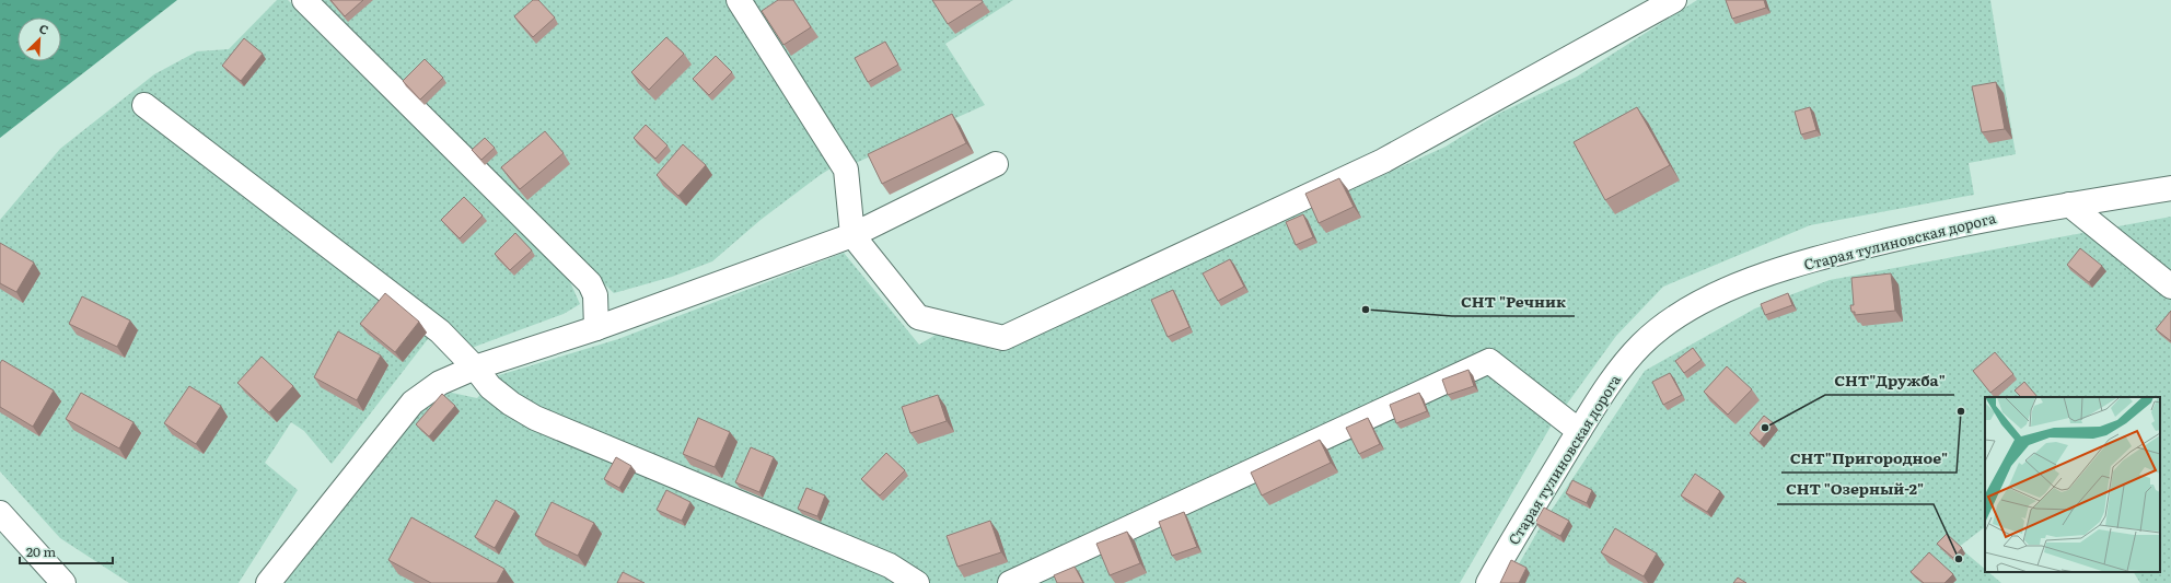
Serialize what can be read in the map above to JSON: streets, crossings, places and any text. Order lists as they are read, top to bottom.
{
  "streets": {
    "street": ["Старая тулиновская дорога"]
  },
  "places": [
    "СНТ \"Речник",
    "СНТ\"Пригородное\"",
    "СНТ\"Дружба\"",
    "СНТ \"Озерный-2\""
  ],
  "scale_bar": "20 m",
  "north": "top right"
}
